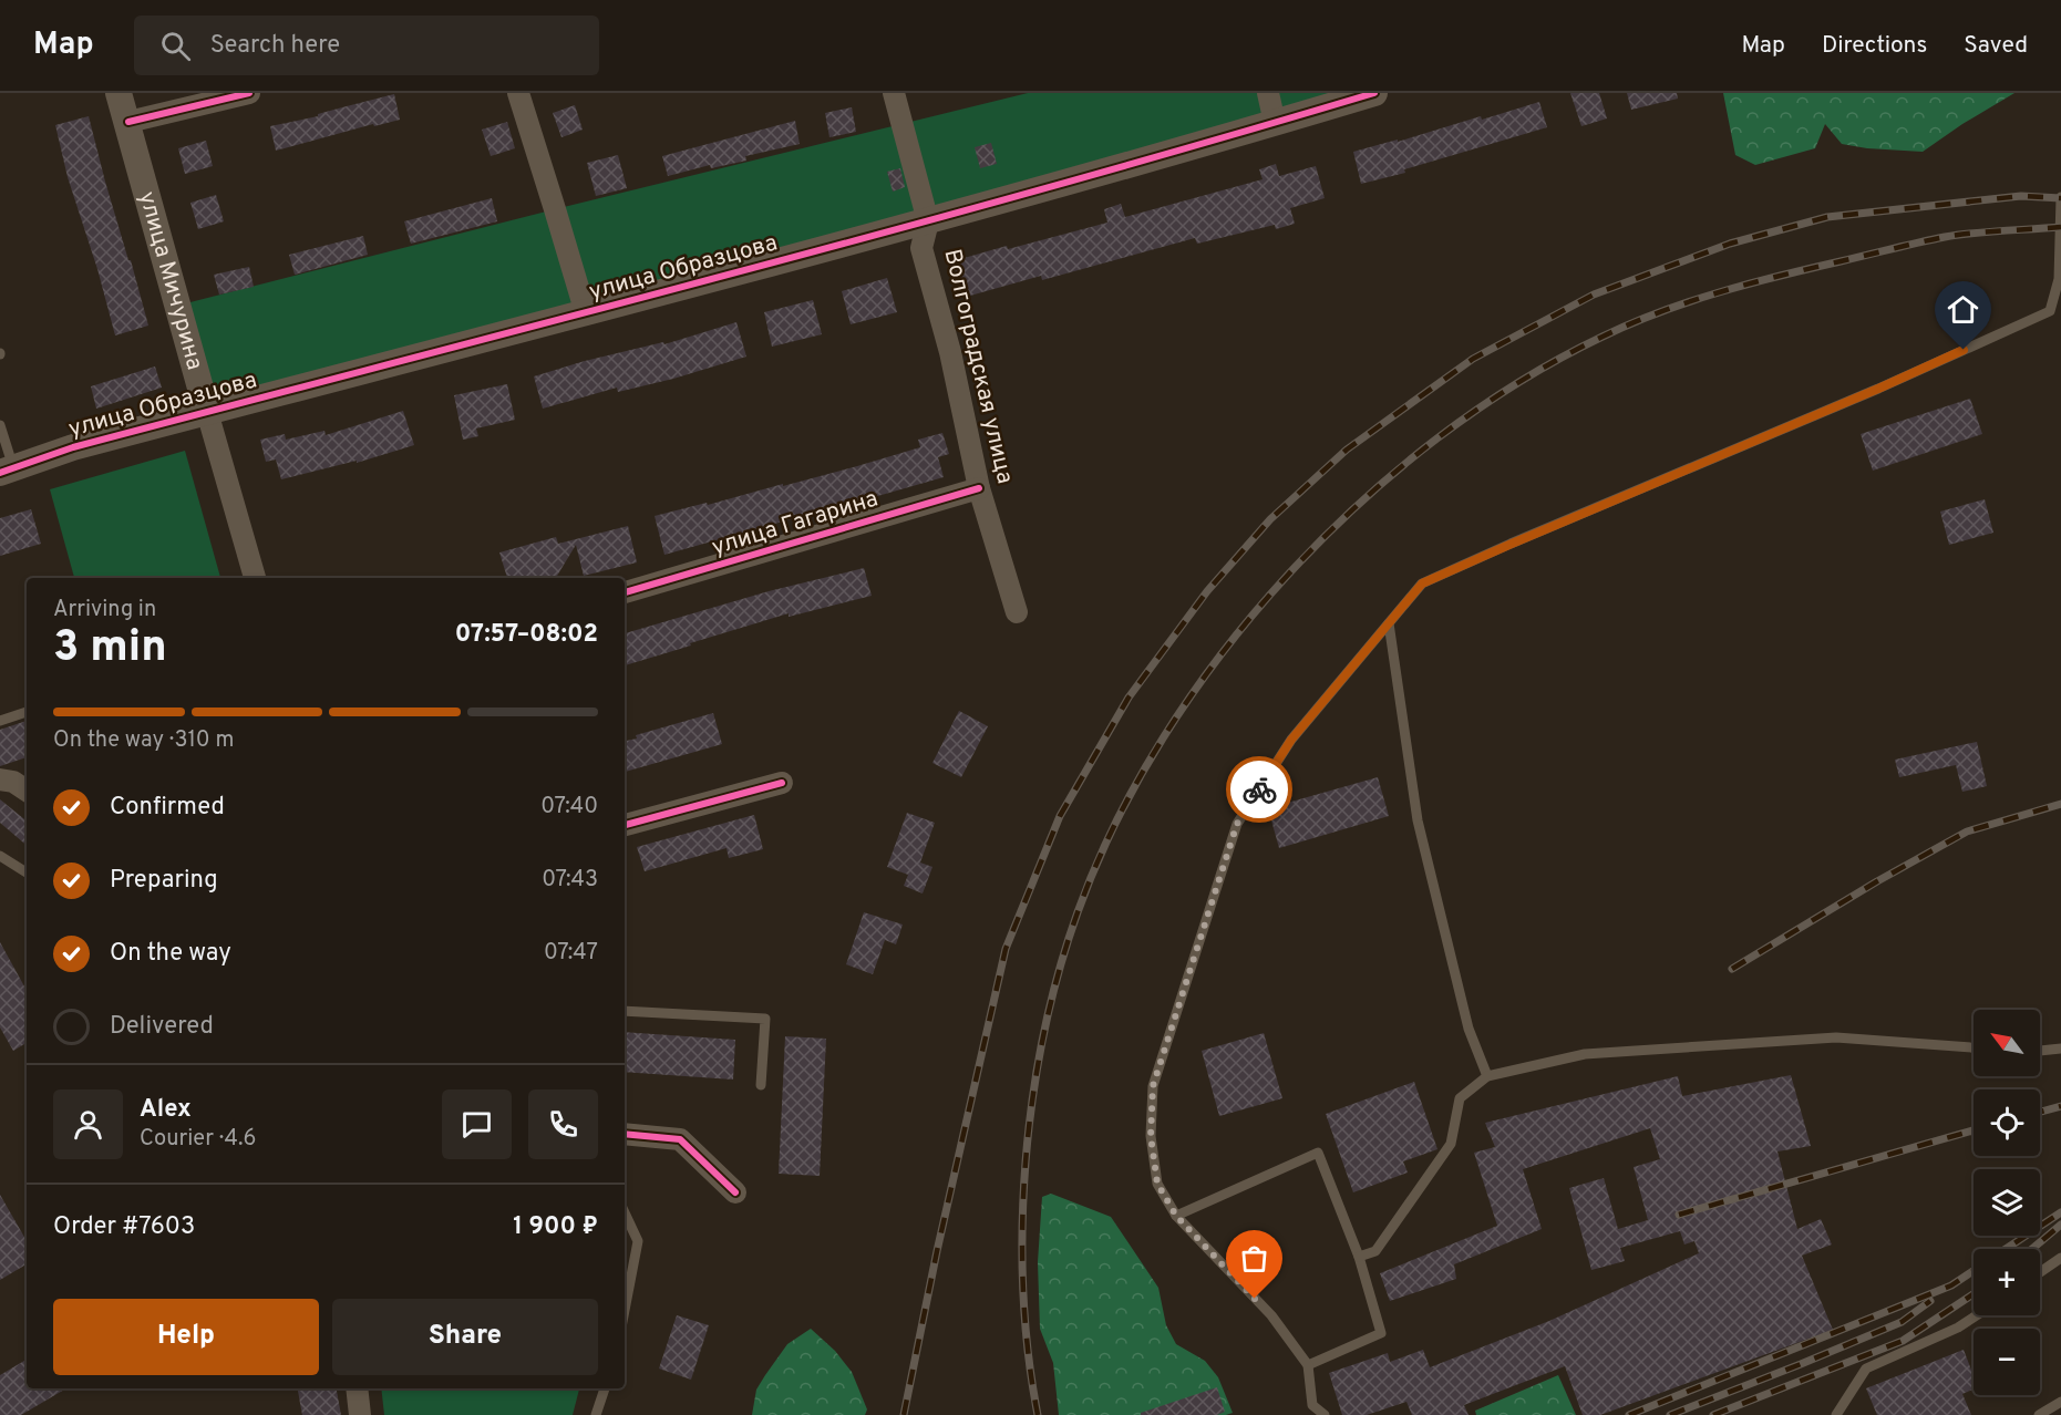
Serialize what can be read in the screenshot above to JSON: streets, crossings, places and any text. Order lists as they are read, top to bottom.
{
  "streets": {
    "street": [
      "улица Образцова",
      "улица Мичурина",
      "Волгоградская улица",
      "улица Гагарина"
    ]
  },
  "crossings": [
    ["улица Образцова", "улица Мичурина"],
    ["улица Образцова", "Волгоградская улица"],
    ["Волгоградская улица", "улица Гагарина"]
  ],
  "north": "top left",
  "page": {
    "header": "Map",
    "search": "Search here",
    "nav": ["Map", "Directions", "Saved"],
    "heading": ["3 min", "Arriving in", "07:57–08:02"],
    "panel": [
      "Alex",
      "Courier · 4.6",
      "Order #7603",
      "1 900 ₽"
    ],
    "bar": "On the way · 310 m",
    "list": [
      ["Confirmed", "07:40"],
      ["Preparing", "07:43"],
      ["On the way", "07:47"],
      "Delivered"
    ],
    "map_buttons": ["+", "−"],
    "buttons": ["Help", "Share"]
  }
}
